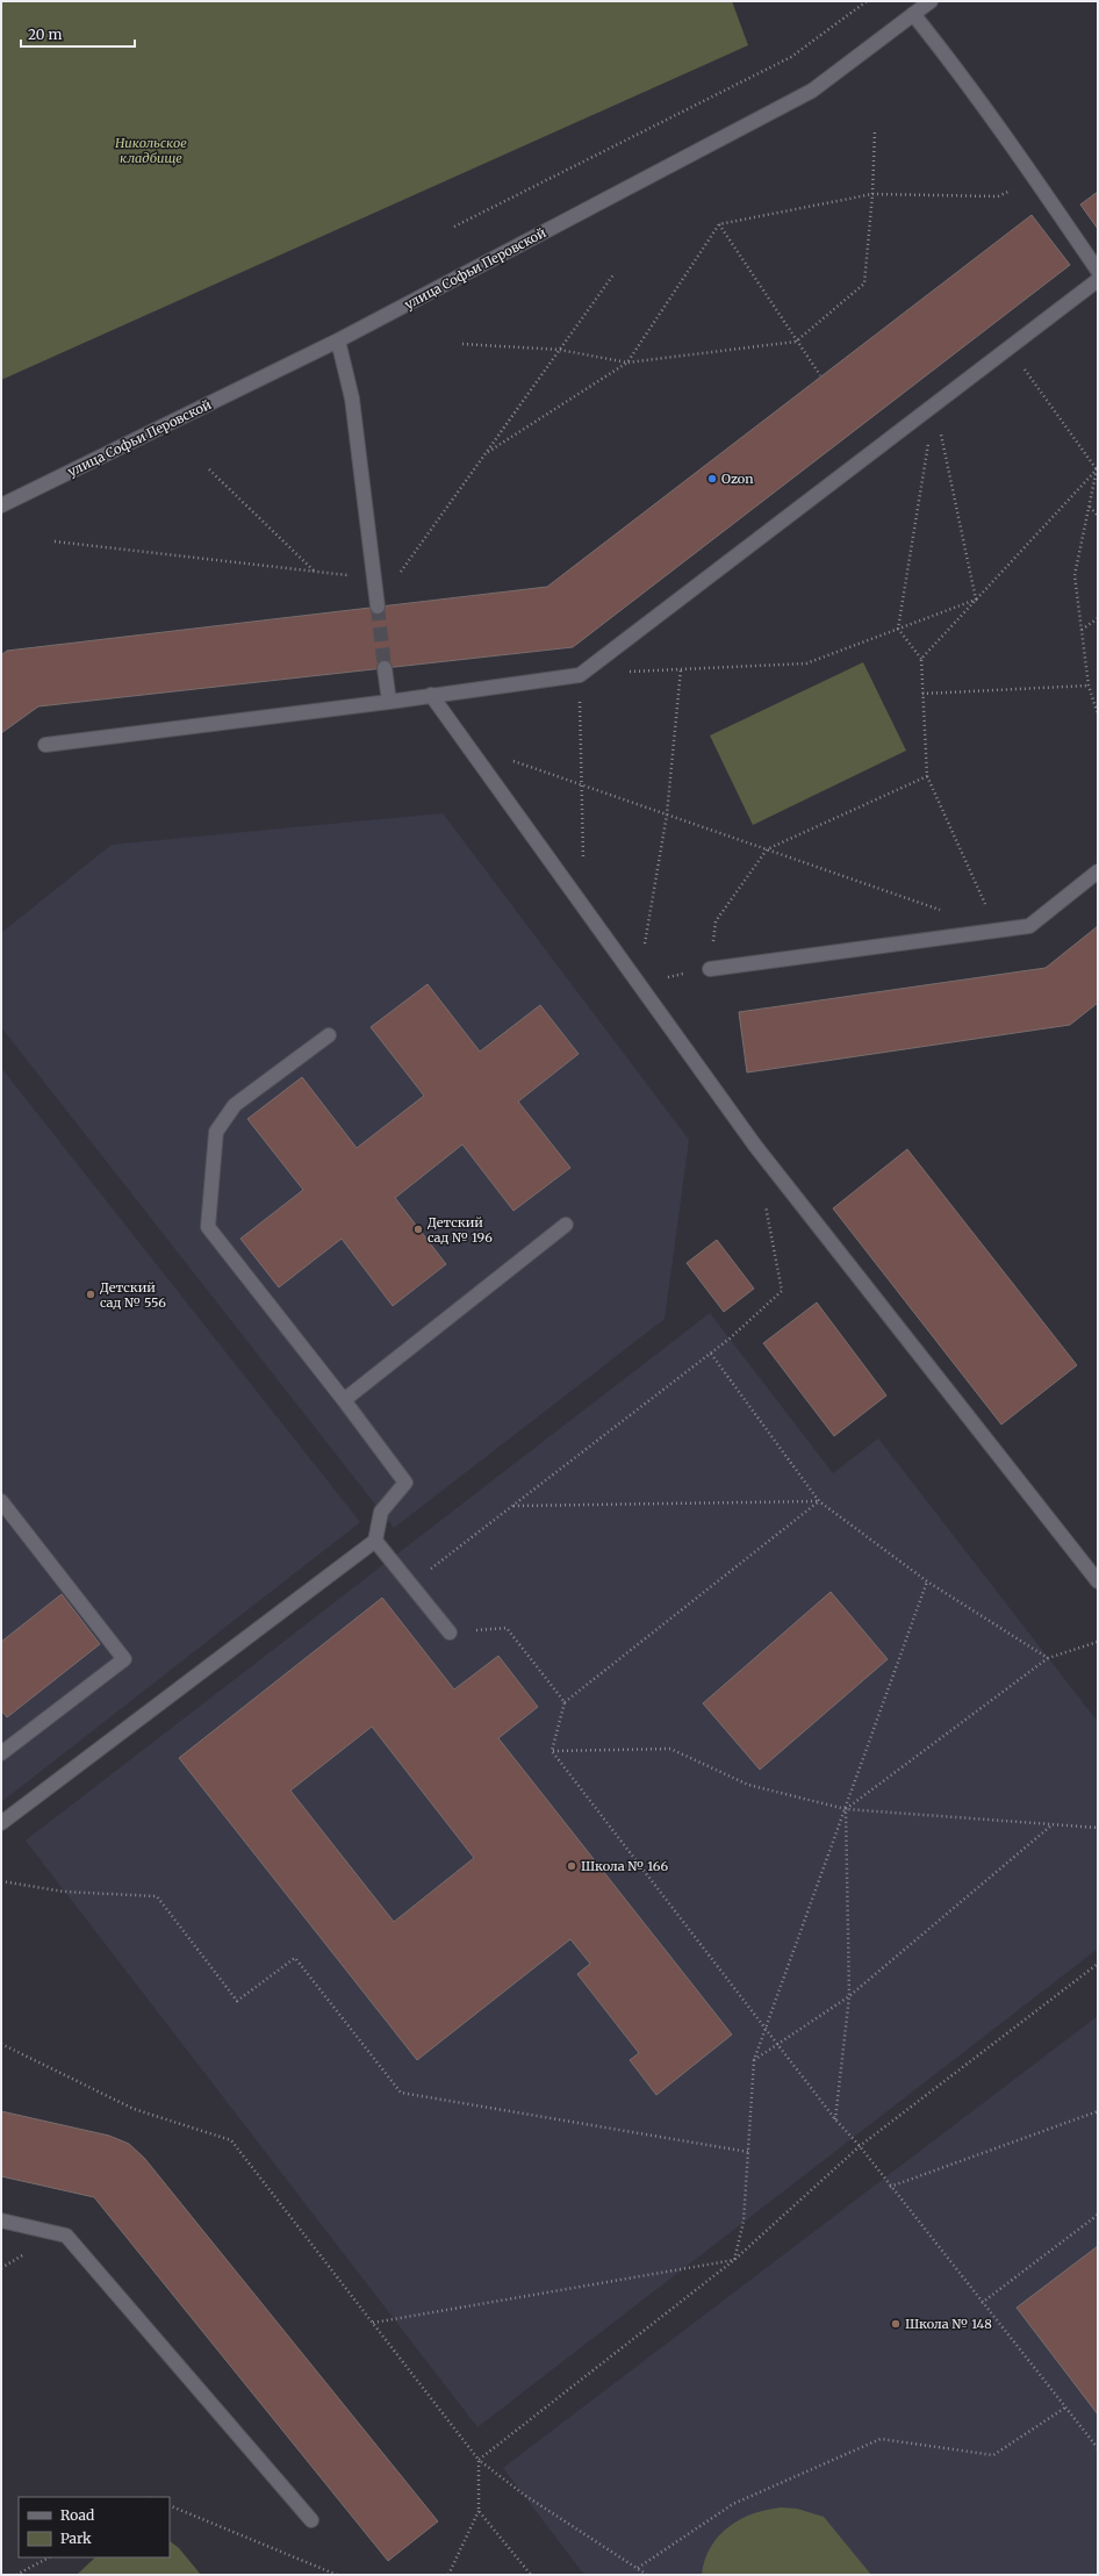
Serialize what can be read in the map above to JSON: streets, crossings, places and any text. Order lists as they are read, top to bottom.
{
  "streets": {
    "street": ["улица Софьи Перовской"]
  },
  "parks": ["Никольское кладбище"],
  "places": [
    "Ozon",
    "Детский сад № 196",
    "Детский сад № 556",
    "Школа № 166",
    "Школа № 148"
  ],
  "legend": ["Road", "Park"],
  "scale_bar": "20 m"
}
